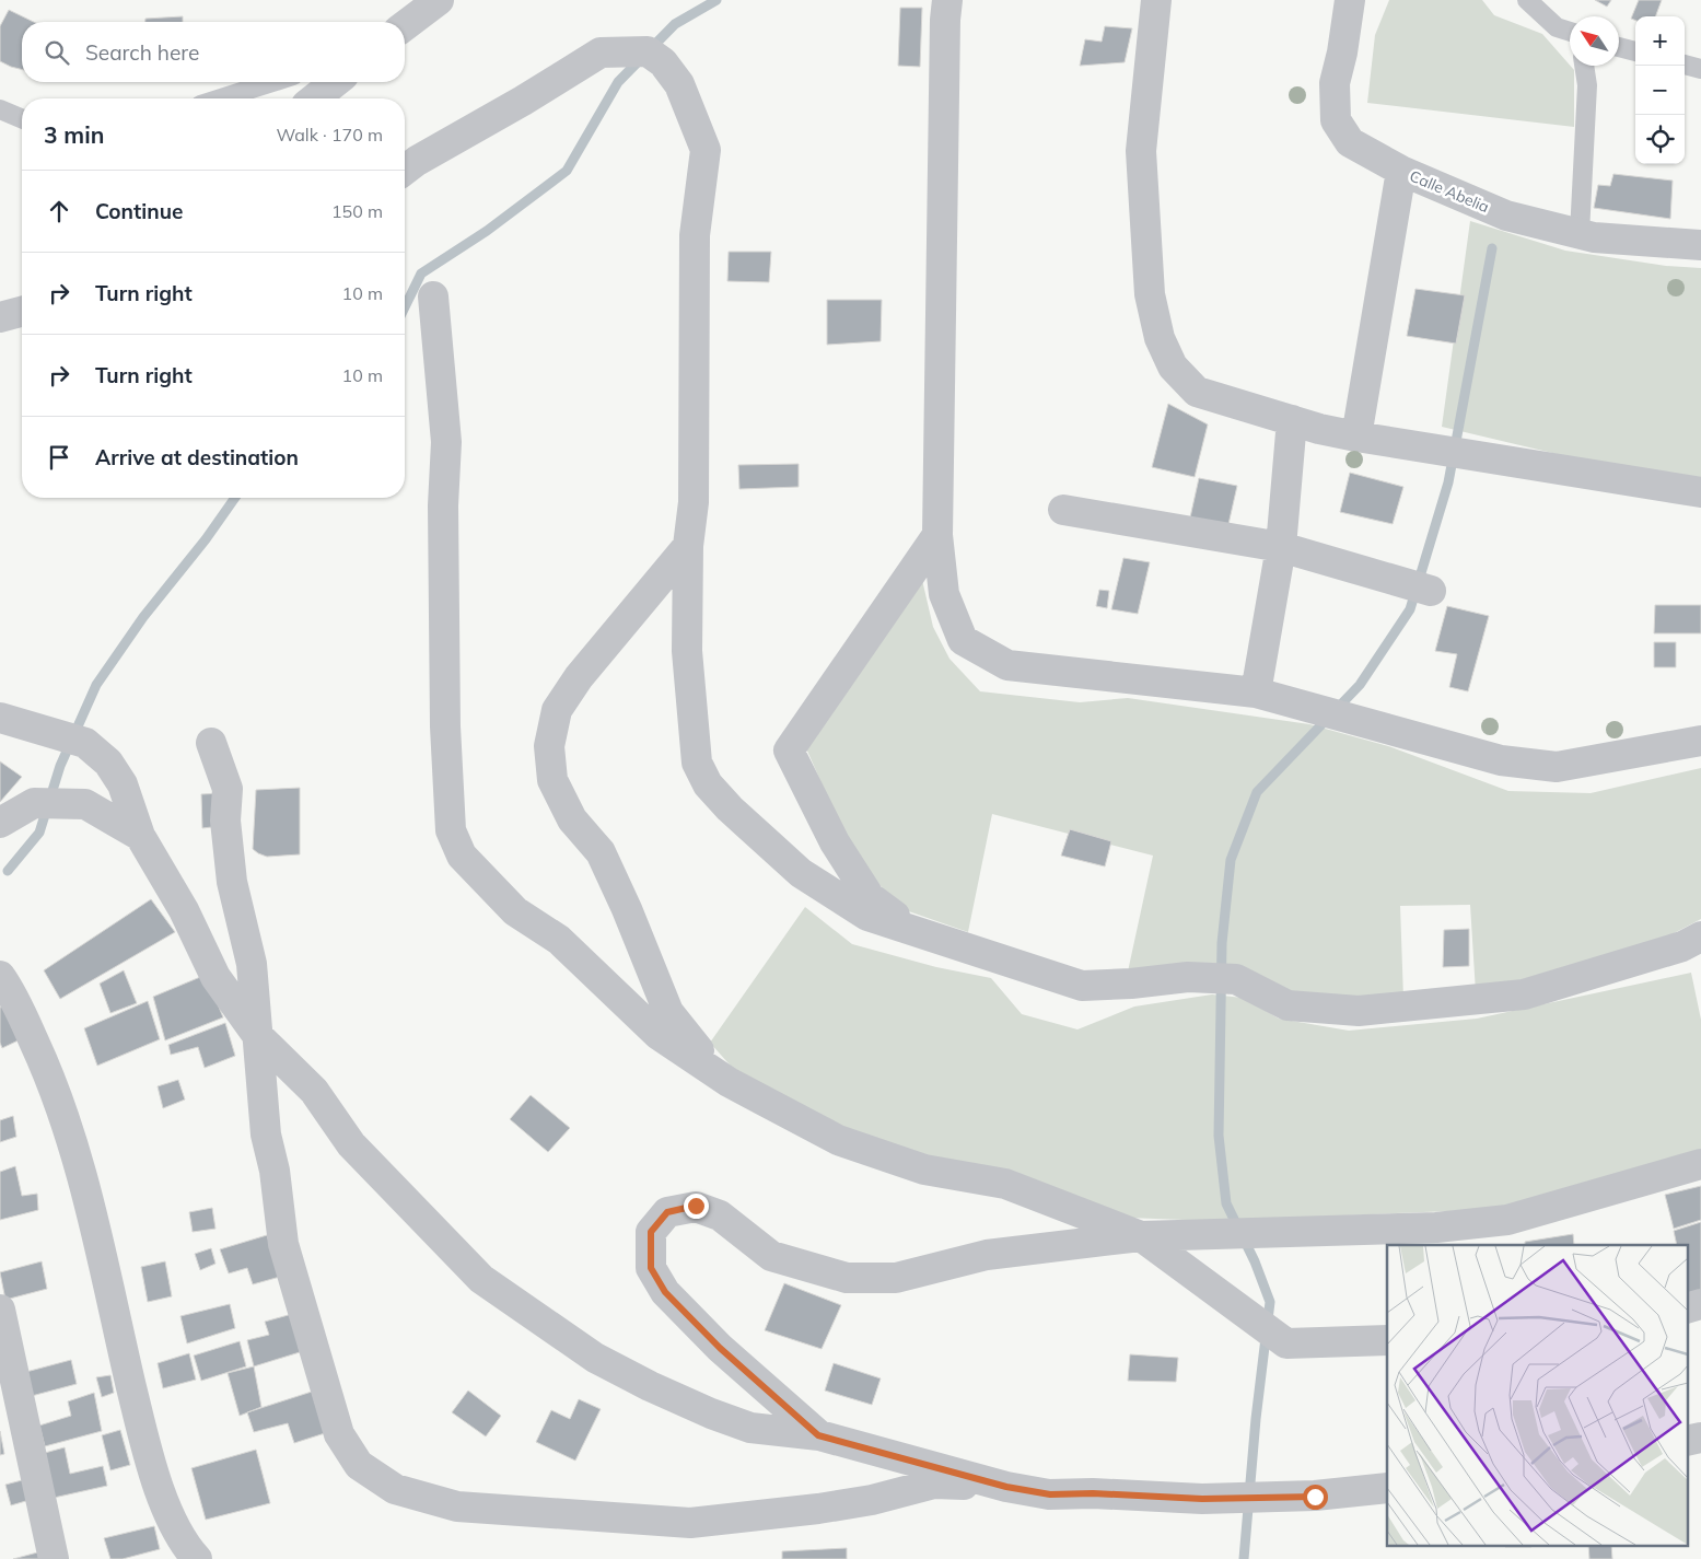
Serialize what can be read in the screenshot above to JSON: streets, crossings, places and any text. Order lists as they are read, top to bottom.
{
  "streets": {
    "street": ["Calle Abelia"]
  },
  "north": "top left",
  "page": {
    "map_buttons": ["+", "−"],
    "search": "Search here",
    "heading": ["3 min", "Walk · 170 m"],
    "list": [
      ["Continue", "150 m"],
      ["Turn right", "10 m"],
      ["Turn right", "10 m"],
      "Arrive at destination"
    ]
  }
}
